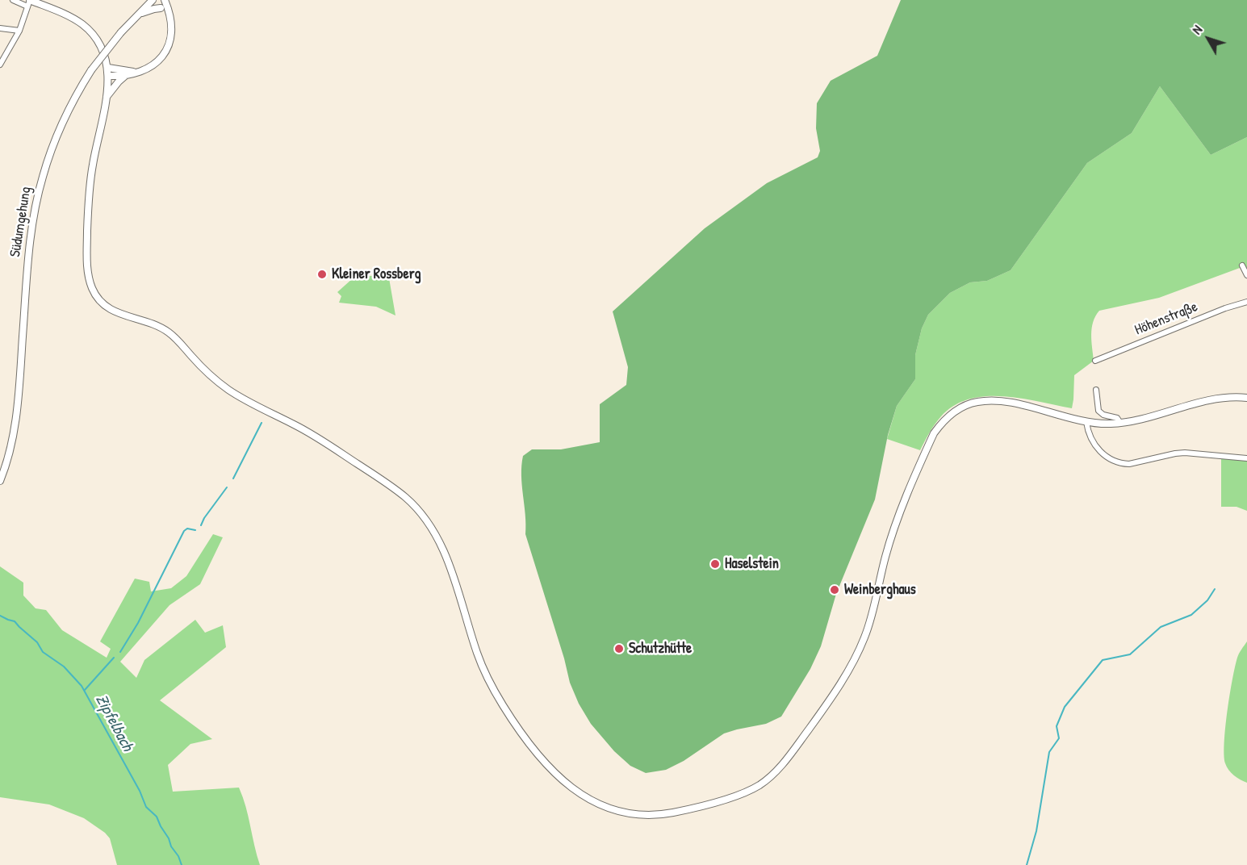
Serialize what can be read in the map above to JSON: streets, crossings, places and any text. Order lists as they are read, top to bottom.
{
  "streets": {
    "street": ["Südumgehung", "Höhenstraße"]
  },
  "water": ["Zipfelbach"],
  "places": [
    "Kleiner Rossberg",
    "Haselstein",
    "Weinberghaus",
    "Schutzhütte"
  ],
  "north": "top left"
}
